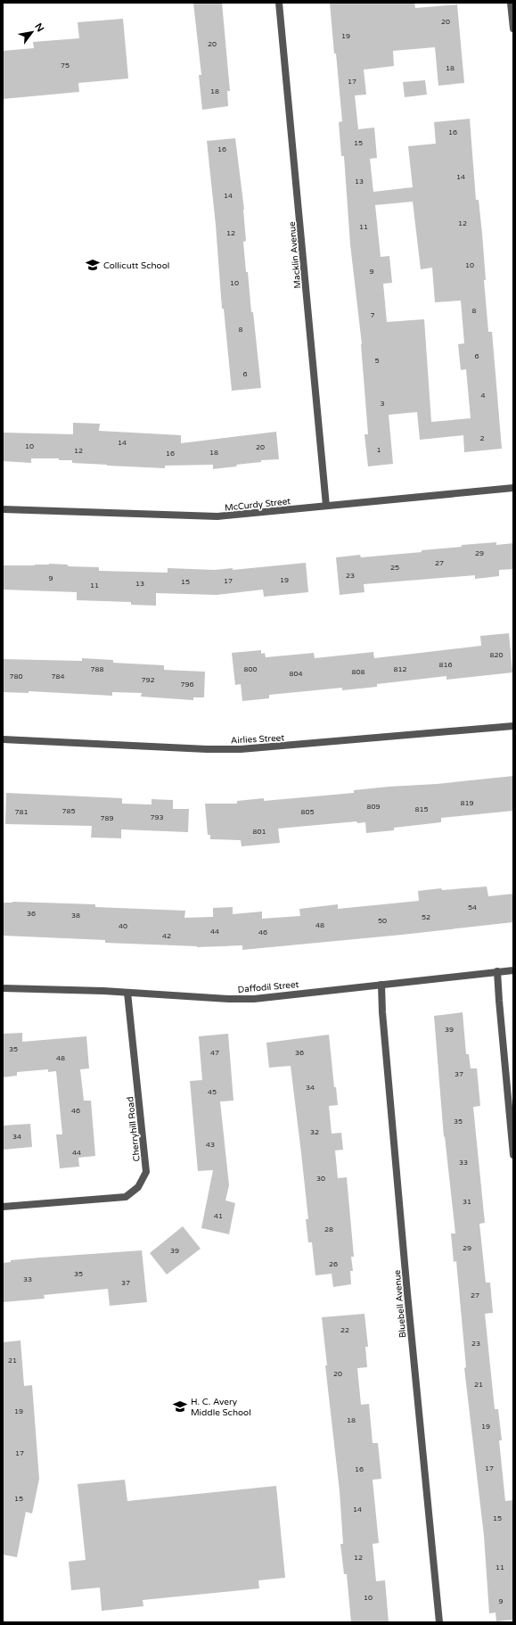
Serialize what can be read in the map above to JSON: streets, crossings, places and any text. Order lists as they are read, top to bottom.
{
  "streets": {
    "street": [
      "Macklin Avenue",
      "McCurdy Street",
      "Airlies Street",
      "Daffodil Street",
      "Cherryhill Road",
      "Bluebell Avenue"
    ]
  },
  "crossings": [
    ["Macklin Avenue", "McCurdy Street"],
    ["Daffodil Street", "Cherryhill Road"],
    ["Daffodil Street", "Bluebell Avenue"]
  ],
  "places": {
    "school or university": ["Collicutt School", "H. C. Avery Middle School"]
  },
  "house_numbers": [
    "20",
    "19",
    "20",
    "75",
    "18",
    "17",
    "18",
    "16",
    "15",
    "16",
    "14",
    "13",
    "14",
    "12",
    "11",
    "12",
    "10",
    "9",
    "10",
    "8",
    "7",
    "8",
    "6",
    "5",
    "6",
    "4",
    "3",
    "2",
    "14",
    "10",
    "20",
    "1",
    "12",
    "18",
    "16",
    "29",
    "27",
    "25",
    "23",
    "9",
    "19",
    "17",
    "15",
    "13",
    "11",
    "820",
    "816",
    "788",
    "800",
    "812",
    "808",
    "804",
    "780",
    "784",
    "792",
    "796",
    "819",
    "809",
    "815",
    "785",
    "781",
    "805",
    "793",
    "789",
    "801",
    "54",
    "36",
    "38",
    "52",
    "50",
    "48",
    "40",
    "44",
    "46",
    "42",
    "39",
    "35",
    "47",
    "36",
    "48",
    "37",
    "34",
    "45",
    "46",
    "35",
    "32",
    "34",
    "43",
    "44",
    "33",
    "30",
    "31",
    "41",
    "28",
    "29",
    "39",
    "26",
    "35",
    "33",
    "37",
    "27",
    "22",
    "23",
    "21",
    "20",
    "21",
    "19",
    "18",
    "19",
    "17",
    "17",
    "16",
    "15",
    "14",
    "15",
    "12",
    "11",
    "10",
    "9"
  ],
  "north": "top right"
}
